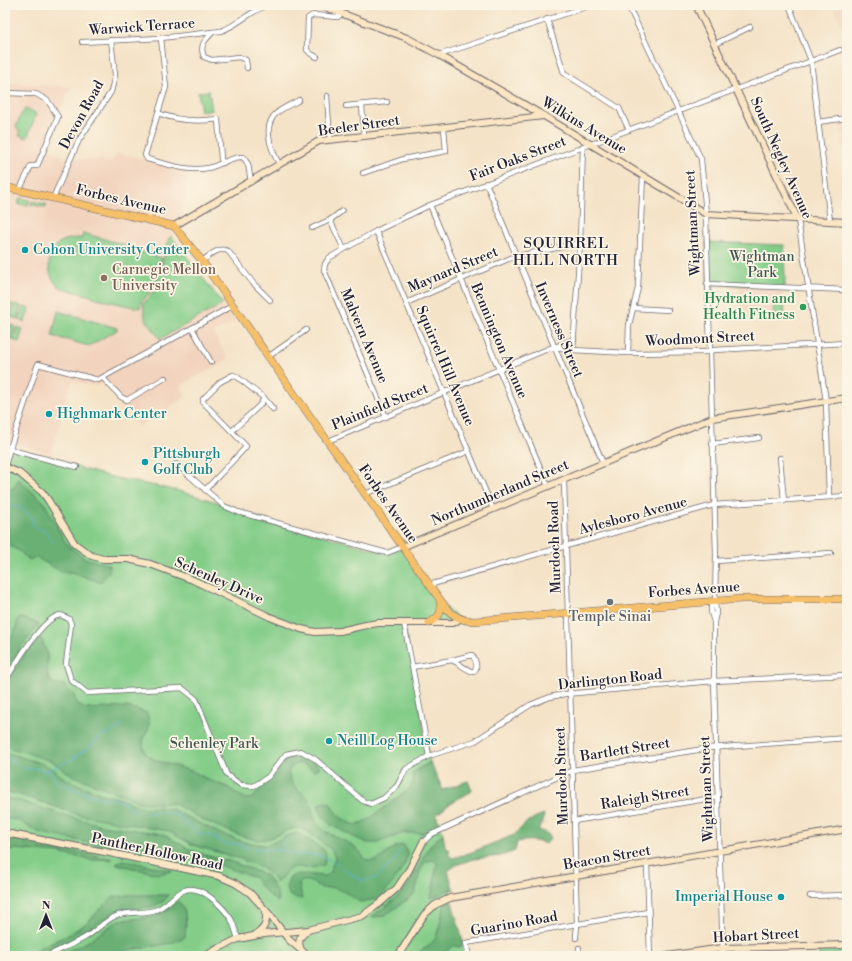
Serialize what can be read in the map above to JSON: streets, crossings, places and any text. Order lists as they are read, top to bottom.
{
  "streets": {
    "main road": ["Forbes Avenue"],
    "street": [
      "Warwick Terrace",
      "Devon Road",
      "Beeler Street",
      "Wilkins Avenue",
      "South Negley Avenue",
      "Fair Oaks Street",
      "Wightman Street",
      "Maynard Street",
      "Inverness Street",
      "Malvern Avenue",
      "Woodmont Street",
      "Bennington Avenue",
      "Squirrel Hill Avenue",
      "Plainfield Street",
      "Northumberland Street",
      "Aylesboro Avenue",
      "Murdoch Road",
      "Schenley Drive",
      "Darlington Road",
      "Bartlett Street",
      "Murdoch Street",
      "Raleigh Street",
      "Panther Hollow Road",
      "Beacon Street",
      "Guarino Road",
      "Hobart Street"
    ]
  },
  "crossings": [
    ["Warwick Terrace", "Devon Road"],
    ["Devon Road", "Forbes Avenue"],
    ["Beeler Street", "Wilkins Avenue"],
    ["Beeler Street", "Forbes Avenue"],
    ["Wilkins Avenue", "South Negley Avenue"],
    ["Wilkins Avenue", "Fair Oaks Street"],
    ["Wilkins Avenue", "Wightman Street"],
    ["South Negley Avenue", "Fair Oaks Street"],
    ["South Negley Avenue", "Woodmont Street"],
    ["South Negley Avenue", "Northumberland Street"],
    ["South Negley Avenue", "Aylesboro Avenue"],
    ["Fair Oaks Street", "Wightman Street"],
    ["Fair Oaks Street", "Inverness Street"],
    ["Fair Oaks Street", "Malvern Avenue"],
    ["Fair Oaks Street", "Bennington Avenue"],
    ["Fair Oaks Street", "Squirrel Hill Avenue"],
    ["Forbes Avenue", "Wightman Street"],
    ["Forbes Avenue", "Plainfield Street"],
    ["Forbes Avenue", "Northumberland Street"],
    ["Forbes Avenue", "Aylesboro Avenue"],
    ["Forbes Avenue", "Murdoch Road"],
    ["Forbes Avenue", "Schenley Drive"],
    ["Forbes Avenue", "Murdoch Street"],
    ["Wightman Street", "Woodmont Street"],
    ["Wightman Street", "Northumberland Street"],
    ["Wightman Street", "Aylesboro Avenue"],
    ["Wightman Street", "Darlington Road"],
    ["Wightman Street", "Bartlett Street"],
    ["Wightman Street", "Raleigh Street"],
    ["Wightman Street", "Beacon Street"],
    ["Wightman Street", "Hobart Street"],
    ["Maynard Street", "Inverness Street"],
    ["Maynard Street", "Bennington Avenue"],
    ["Maynard Street", "Squirrel Hill Avenue"],
    ["Inverness Street", "Woodmont Street"],
    ["Inverness Street", "Plainfield Street"],
    ["Inverness Street", "Northumberland Street"],
    ["Malvern Avenue", "Plainfield Street"],
    ["Woodmont Street", "Plainfield Street"],
    ["Bennington Avenue", "Plainfield Street"],
    ["Bennington Avenue", "Northumberland Street"],
    ["Squirrel Hill Avenue", "Plainfield Street"],
    ["Squirrel Hill Avenue", "Northumberland Street"],
    ["Northumberland Street", "Murdoch Road"],
    ["Aylesboro Avenue", "Murdoch Road"],
    ["Murdoch Road", "Murdoch Street"],
    ["Darlington Road", "Murdoch Street"],
    ["Bartlett Street", "Murdoch Street"],
    ["Murdoch Street", "Raleigh Street"],
    ["Murdoch Street", "Beacon Street"],
    ["Murdoch Street", "Guarino Road"]
  ],
  "districts": ["SQUIRREL HILL NORTH"],
  "parks": ["Wightman Park", "Schenley Park"],
  "places": [
    "Cohon University Center",
    "Carnegie Mellon University",
    "Hydration and Health Fitness",
    "Highmark Center",
    "Pittsburgh Golf Club",
    "Temple Sinai",
    "Neill Log House",
    "Imperial House"
  ],
  "north": "top"
}
